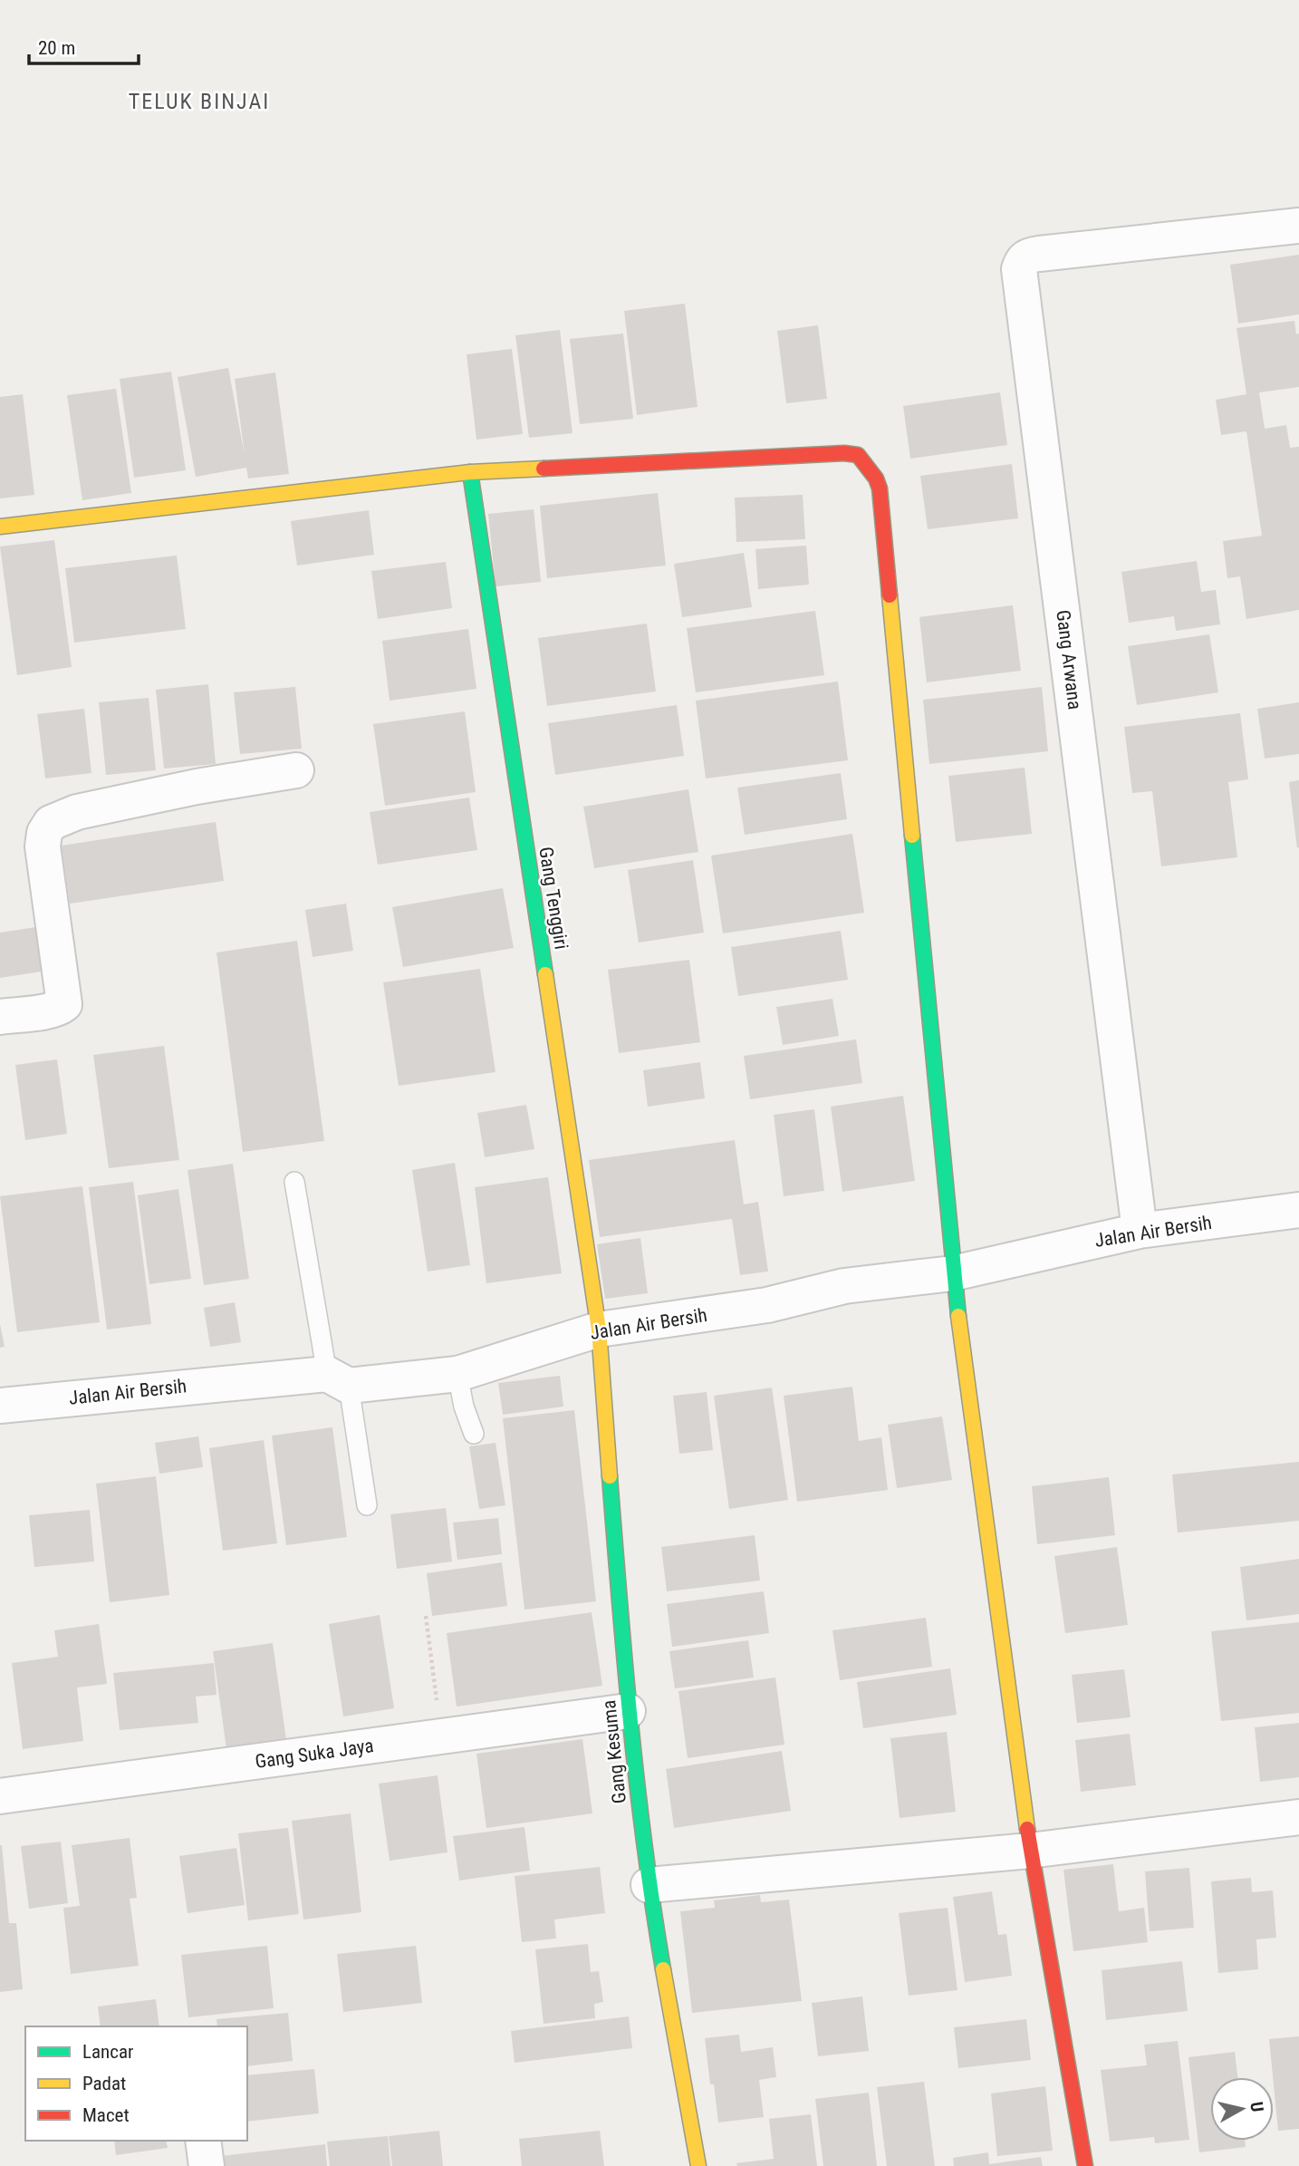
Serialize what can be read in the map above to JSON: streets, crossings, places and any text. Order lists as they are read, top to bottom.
{
  "streets": {
    "street": [
      "Gang Arwana",
      "Gang Tenggiri",
      "Jalan Air Bersih",
      "Gang Kesuma",
      "Gang Suka Jaya"
    ]
  },
  "crossings": [
    ["Gang Arwana", "Jalan Air Bersih"],
    ["Gang Tenggiri", "Jalan Air Bersih"],
    ["Gang Tenggiri", "Gang Kesuma"],
    ["Jalan Air Bersih", "Gang Kesuma"],
    ["Gang Kesuma", "Gang Suka Jaya"]
  ],
  "districts": ["TELUK BINJAI"],
  "legend": ["Lancar", "Padat", "Macet"],
  "scale_bar": "20 m",
  "north": "right"
}
